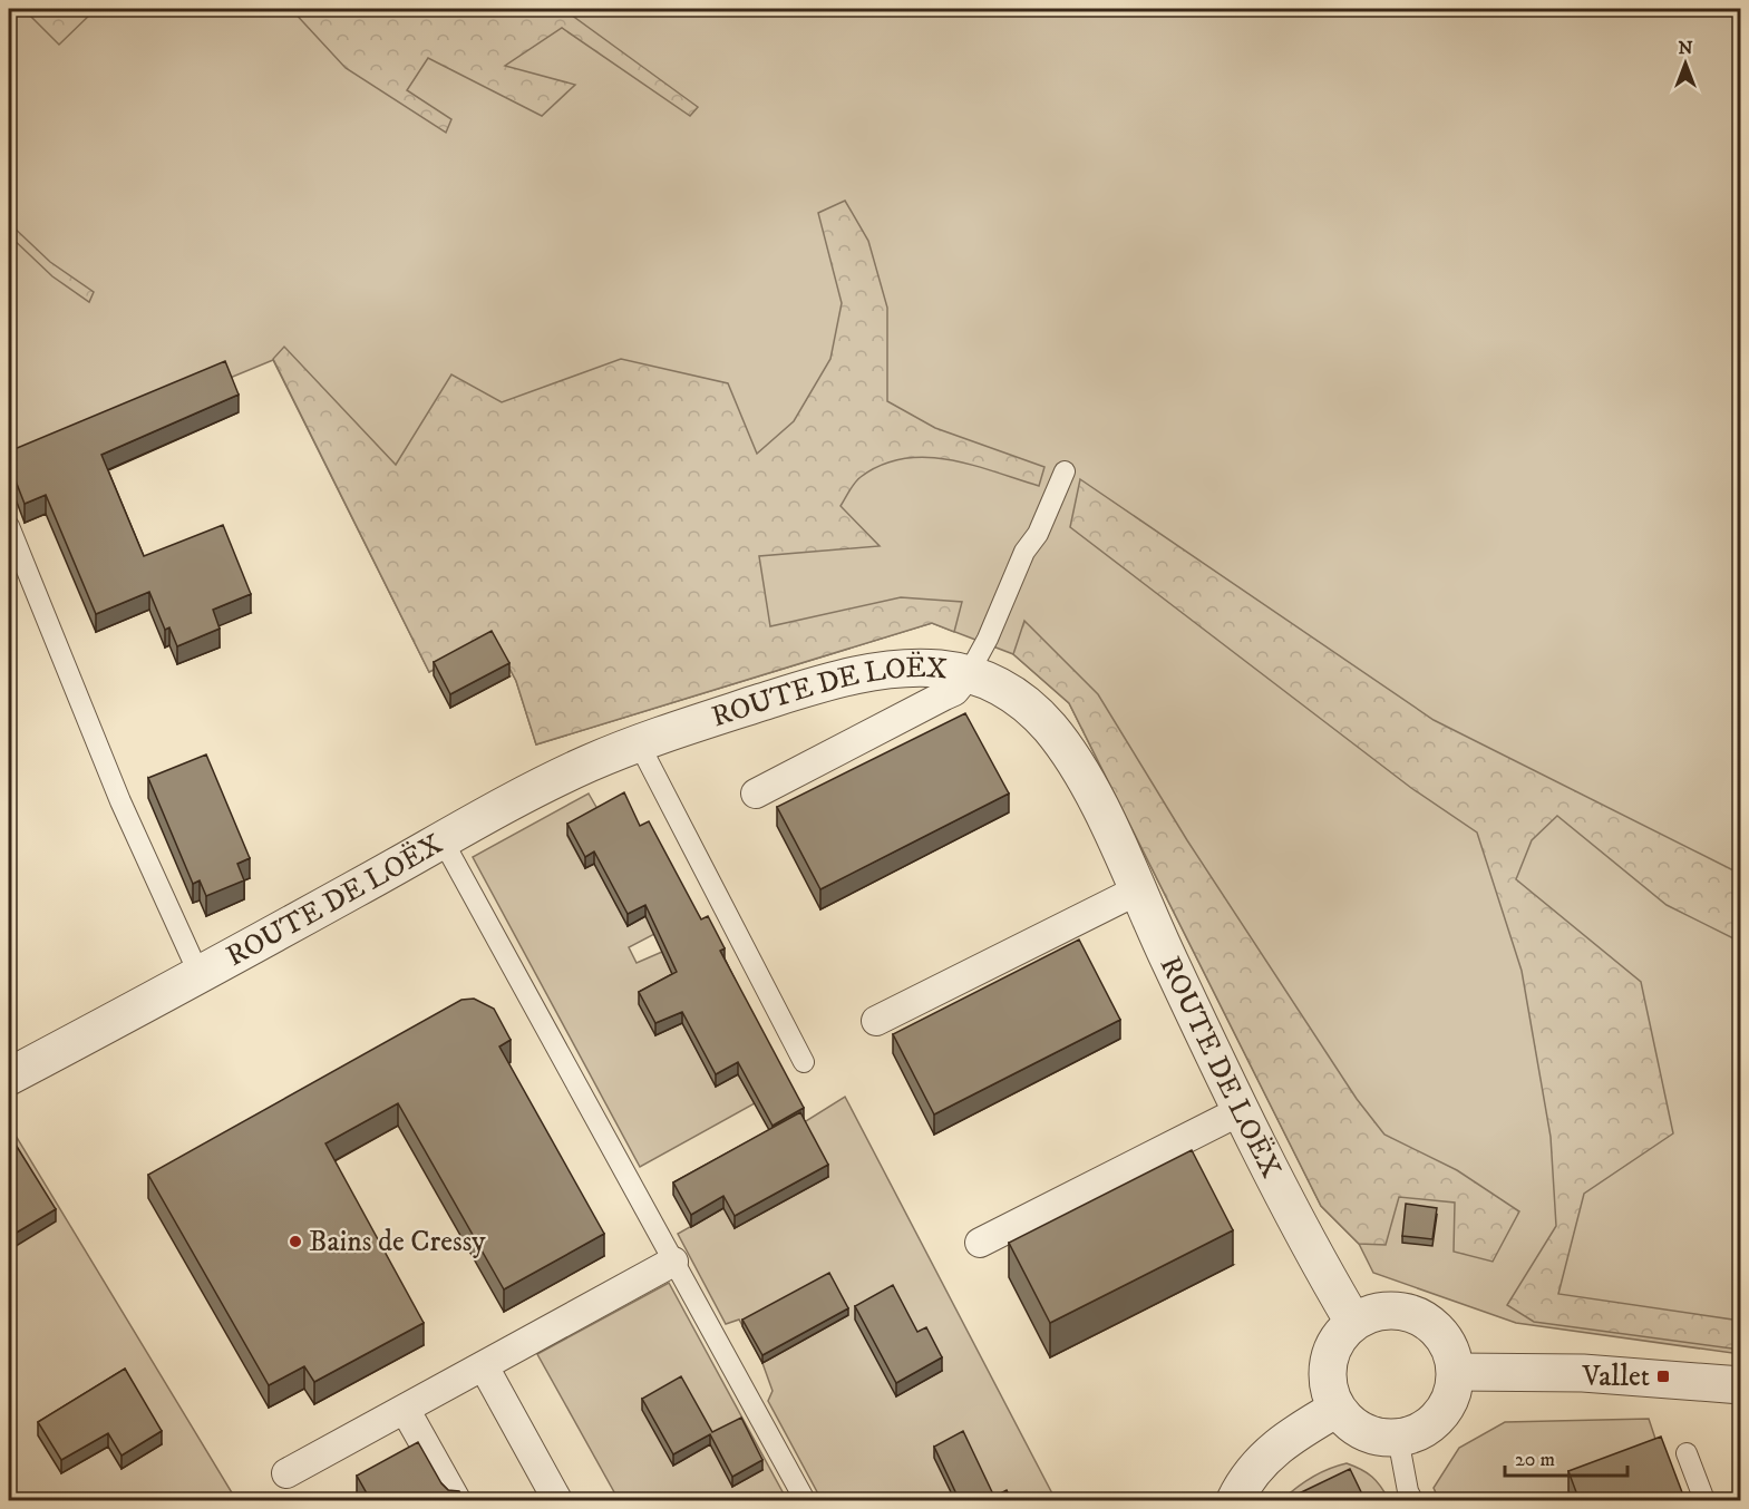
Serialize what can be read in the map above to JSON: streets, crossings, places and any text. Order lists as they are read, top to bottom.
{
  "streets": {
    "street": ["ROUTE DE LOËX"]
  },
  "places": {
    "other": ["Bains de Cressy"],
    "transit": ["Vallet"]
  },
  "scale_bar": "20 m",
  "north": "top"
}
